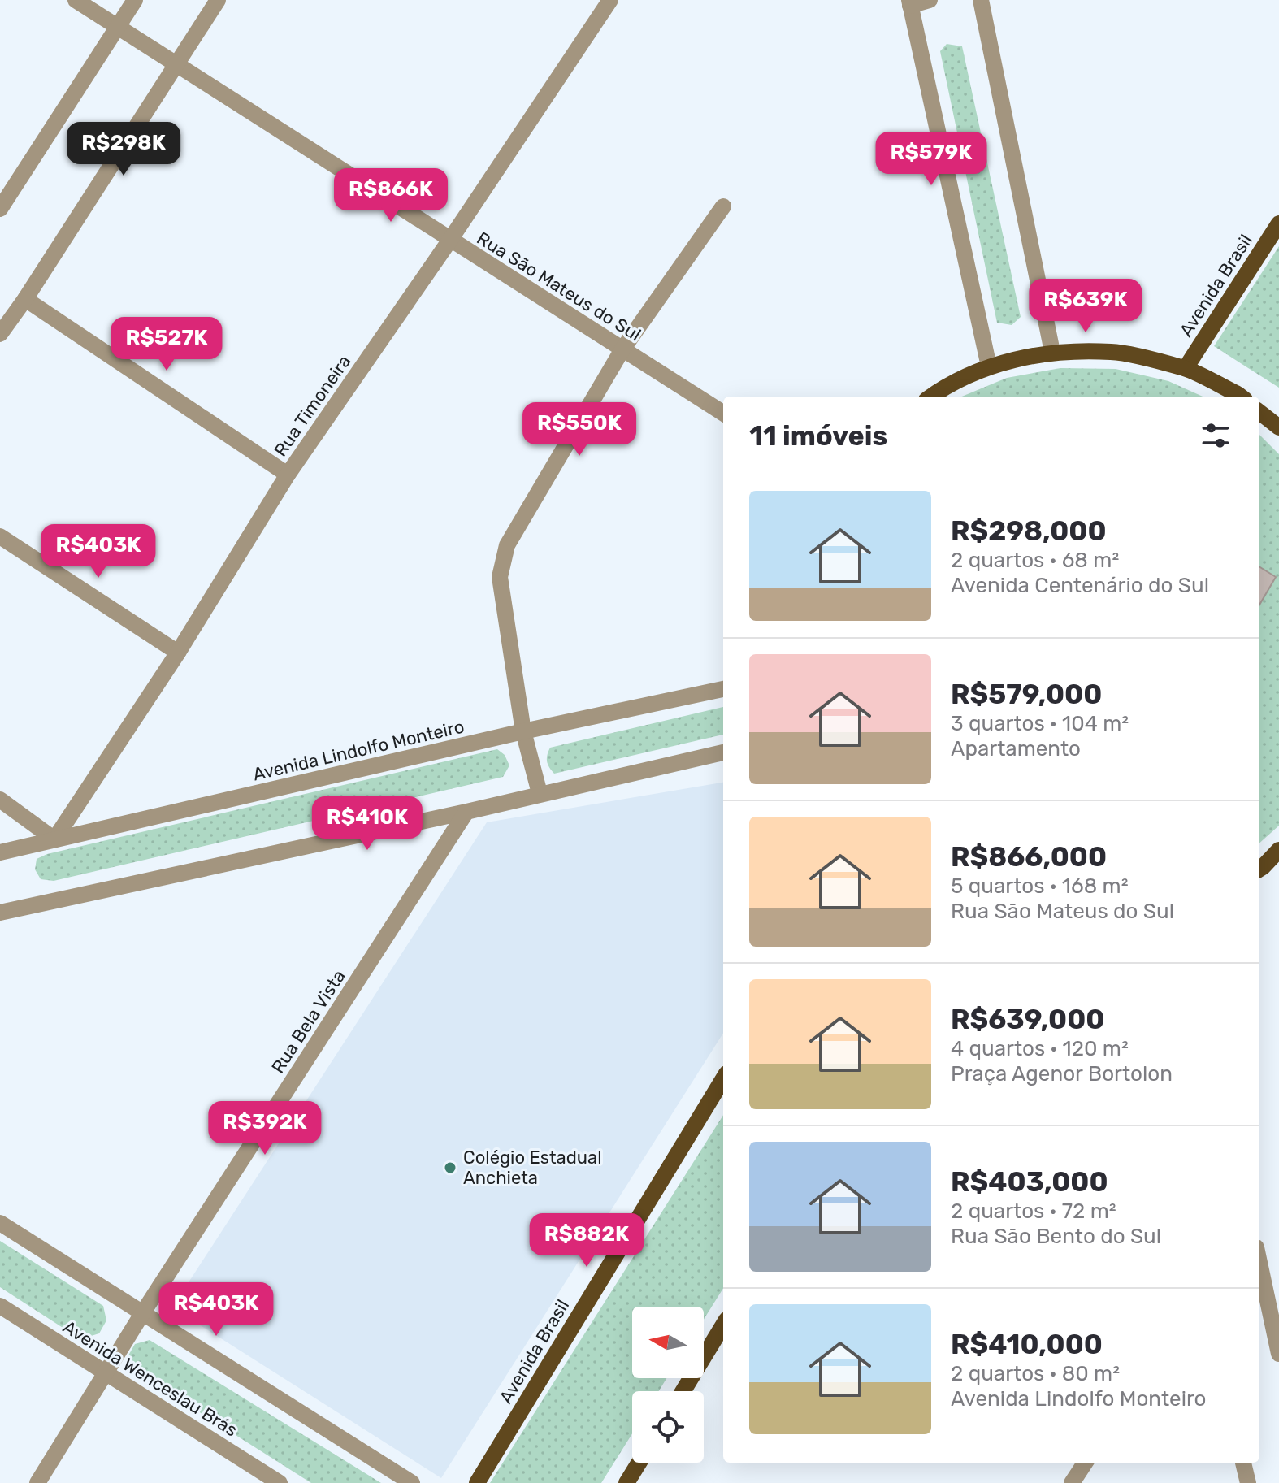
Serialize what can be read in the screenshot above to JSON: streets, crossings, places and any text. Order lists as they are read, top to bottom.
{
  "streets": {
    "main road": ["Avenida Brasil"],
    "street": [
      "Rua São Mateus do Sul",
      "Rua Timoneira",
      "Avenida Lindolfo Monteiro",
      "Rua Bela Vista",
      "Avenida Wenceslau Brás"
    ]
  },
  "crossings": [
    ["Rua São Mateus do Sul", "Rua Timoneira"],
    ["Rua Timoneira", "Avenida Lindolfo Monteiro"],
    ["Rua Bela Vista", "Avenida Wenceslau Brás"]
  ],
  "places": ["Colégio Estadual Anchieta"],
  "north": "left",
  "page": {
    "price": [
      "R$298K",
      "R$579K",
      "R$866K",
      "R$639K",
      "R$527K",
      "R$550K",
      "R$403K",
      "R$410K",
      "R$392K",
      "R$882K",
      "R$403K"
    ],
    "heading": "11 imóveis",
    "list": [
      {
        "name": "R$298,000",
        "note": "2 quartos · 68 m² · Avenida Centenário do Sul"
      },
      {
        "name": "R$579,000",
        "note": "3 quartos · 104 m² · Apartamento"
      },
      {
        "name": "R$866,000",
        "note": "5 quartos · 168 m² · Rua São Mateus do Sul"
      },
      {
        "name": "R$639,000",
        "note": "4 quartos · 120 m² · Praça Agenor Bortolon"
      },
      {
        "name": "R$403,000",
        "note": "2 quartos · 72 m² · Rua São Bento do Sul"
      },
      {
        "name": "R$410,000",
        "note": "2 quartos · 80 m² · Avenida Lindolfo Monteiro"
      }
    ]
  }
}
